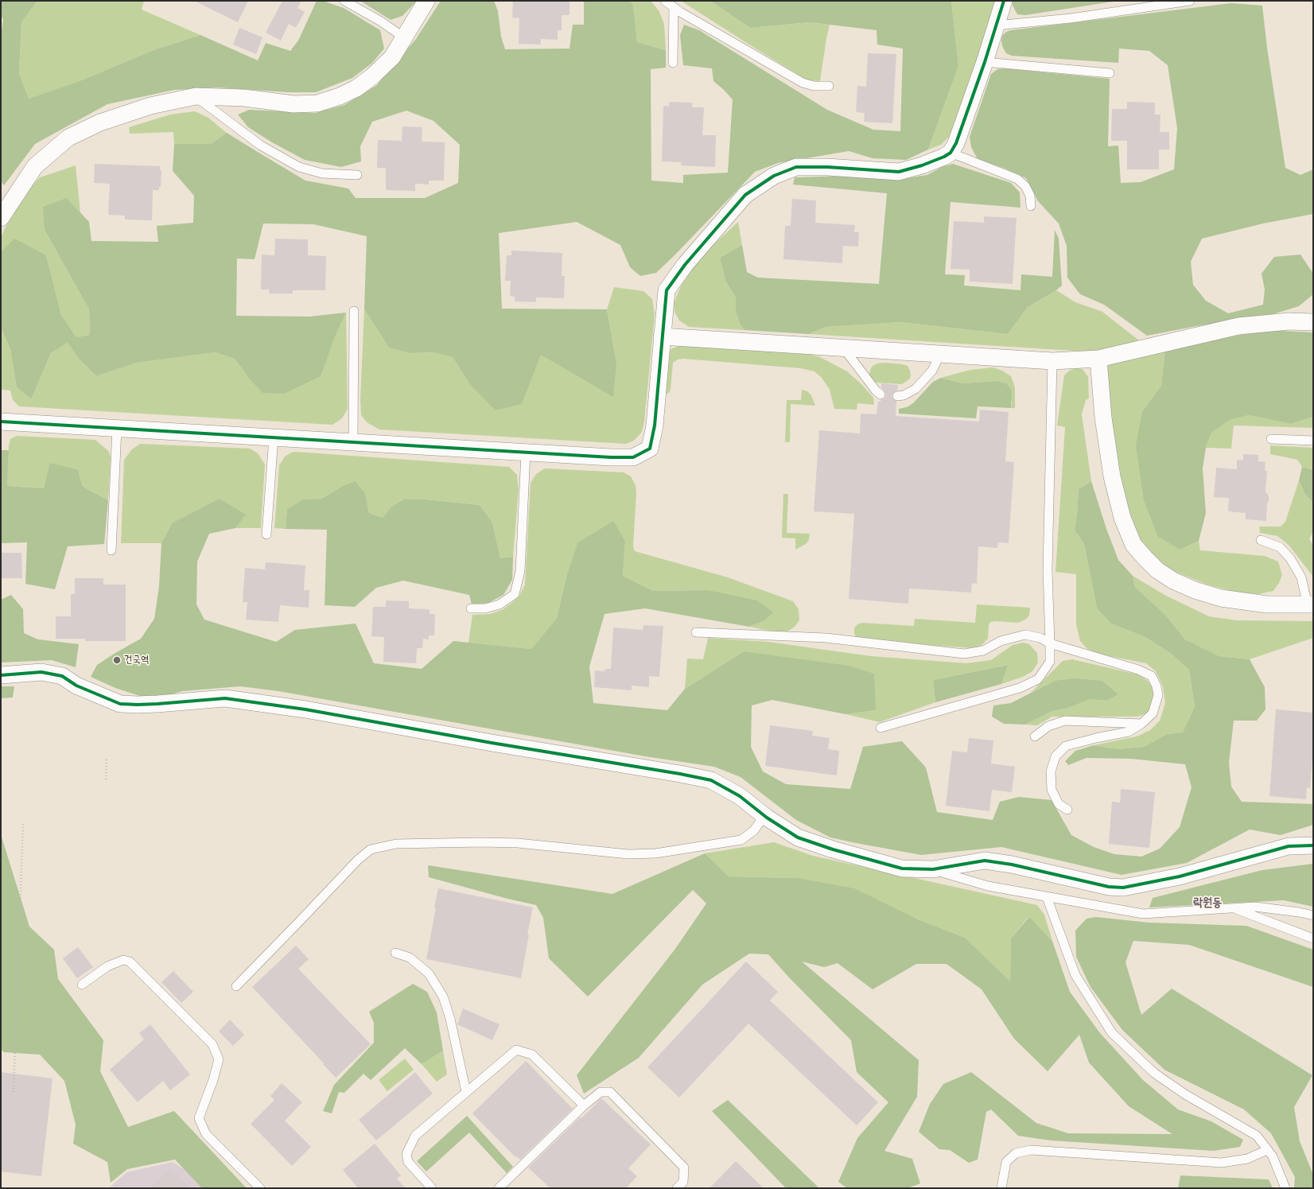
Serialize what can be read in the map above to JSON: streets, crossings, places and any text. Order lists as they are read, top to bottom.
{
  "districts": ["락원동"],
  "places": ["건국역"]
}
